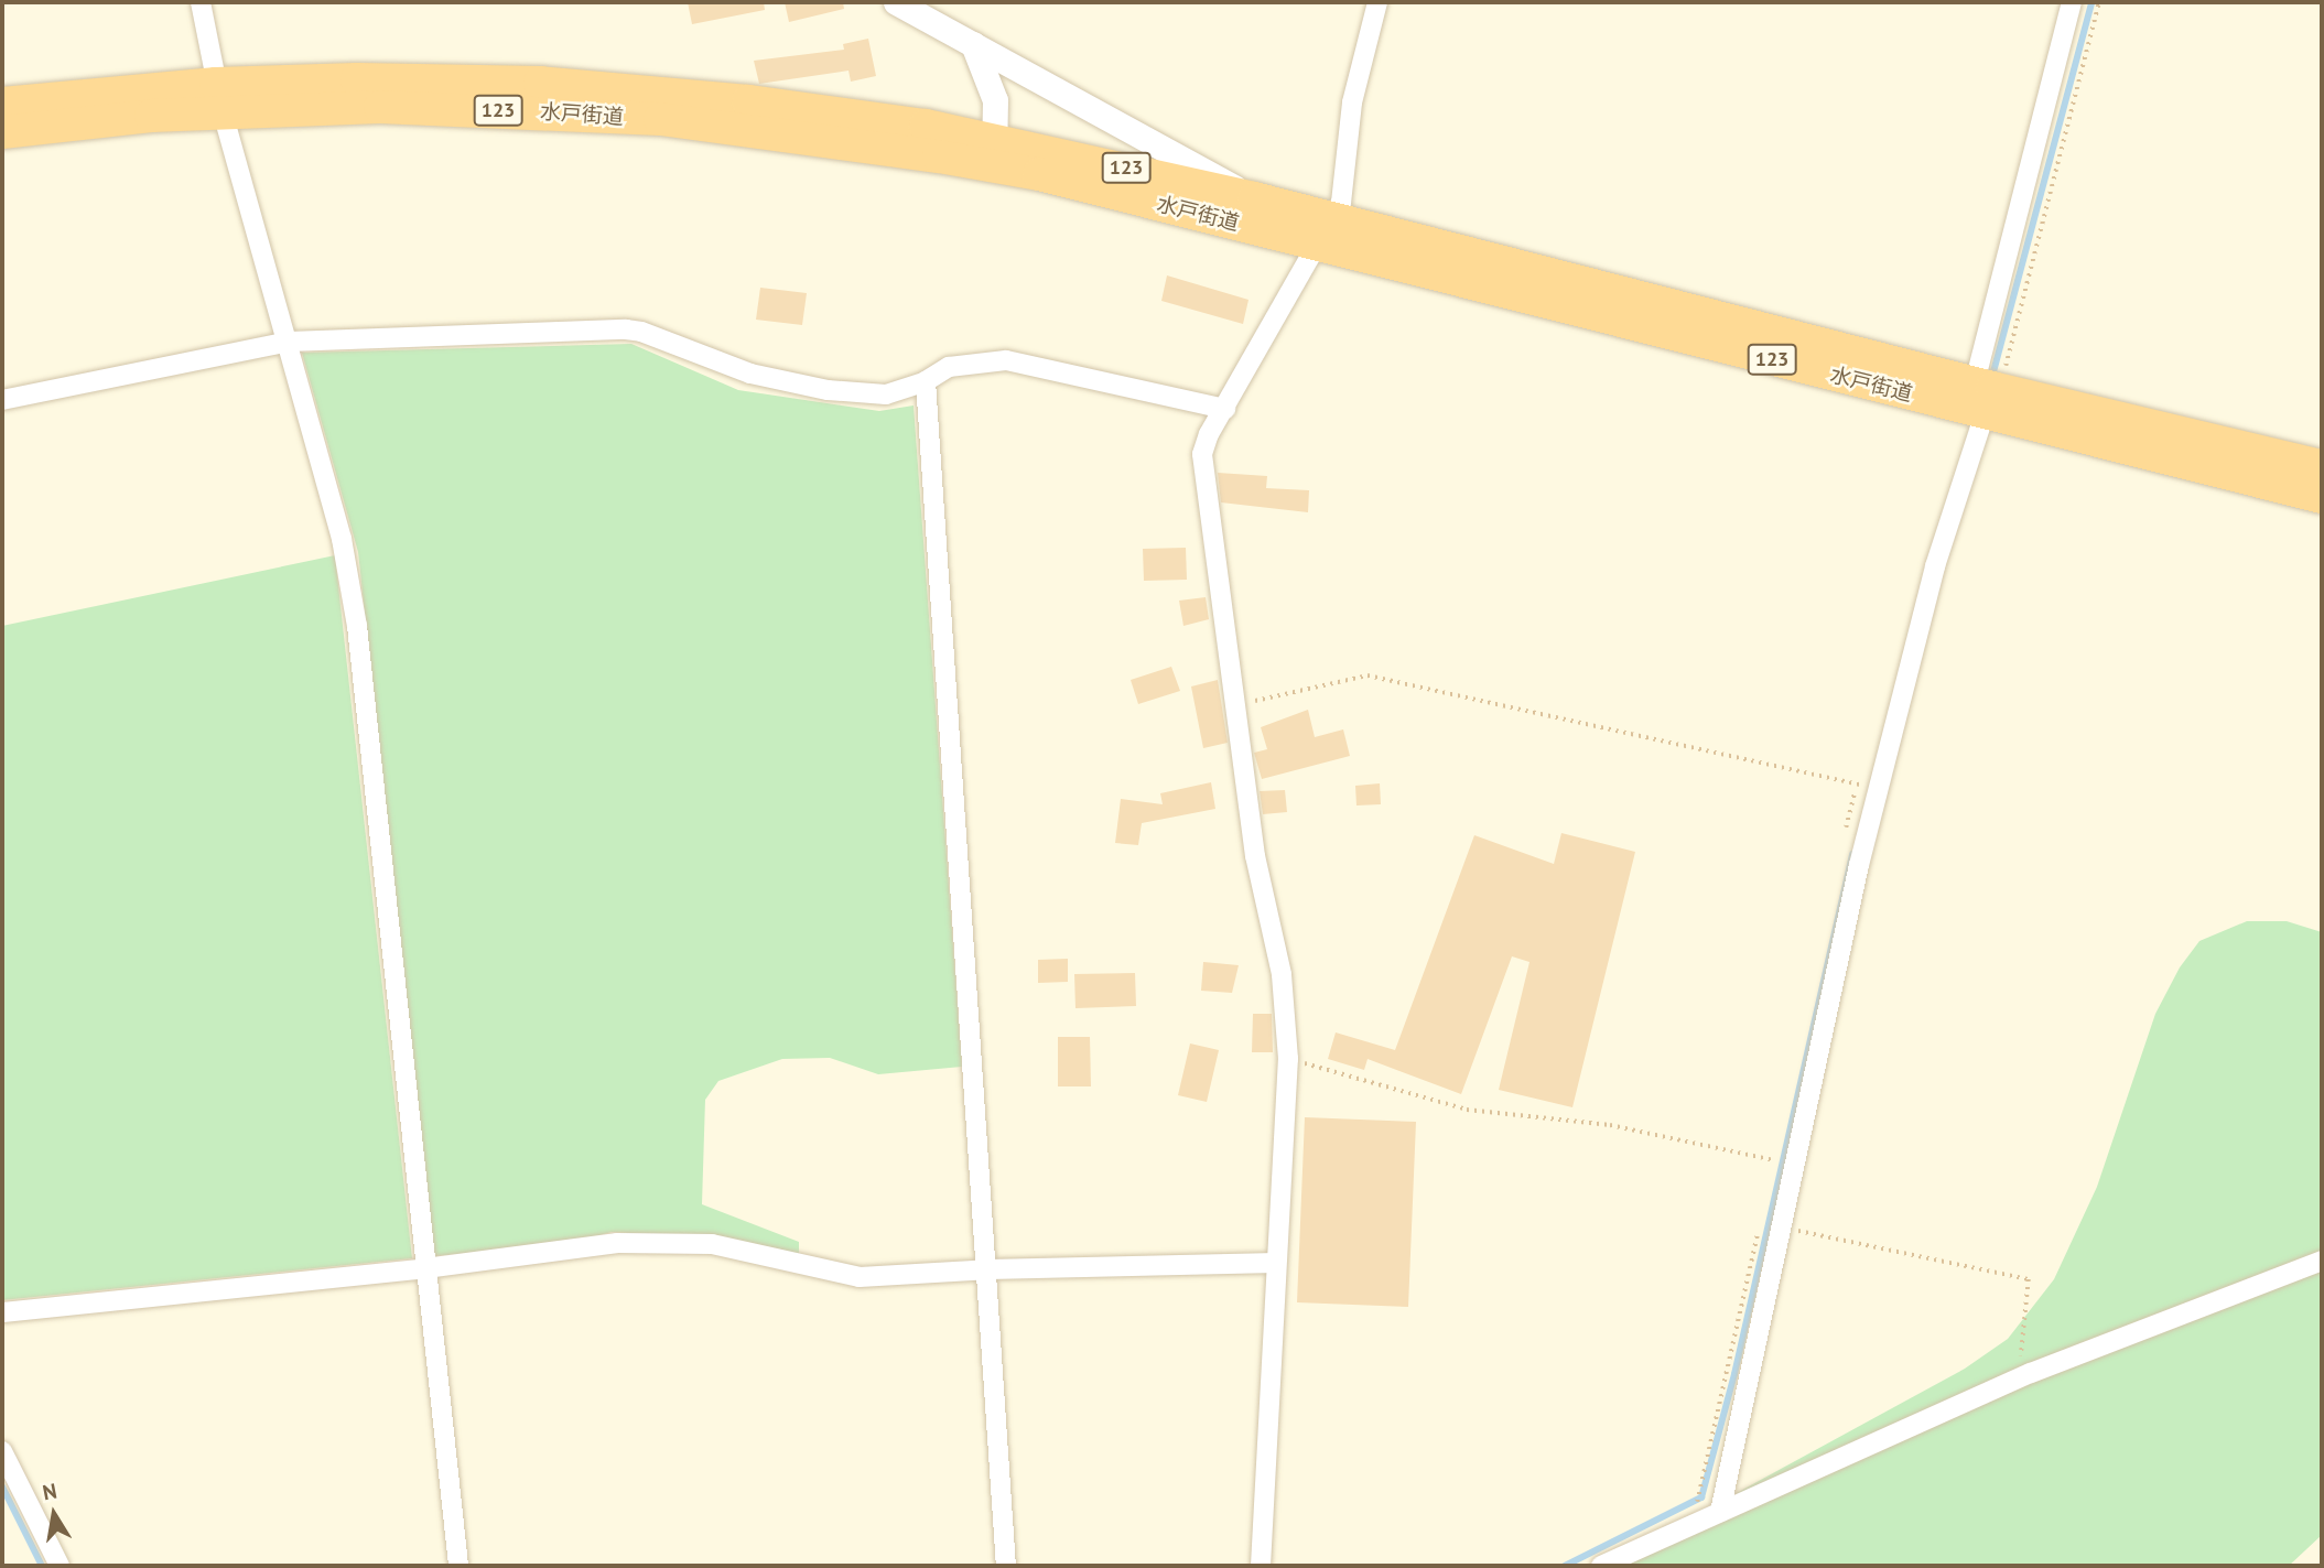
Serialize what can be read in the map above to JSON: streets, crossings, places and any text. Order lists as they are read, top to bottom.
{
  "streets": {
    "highway": ["123", "水戸街道"]
  },
  "north": "top"
}
